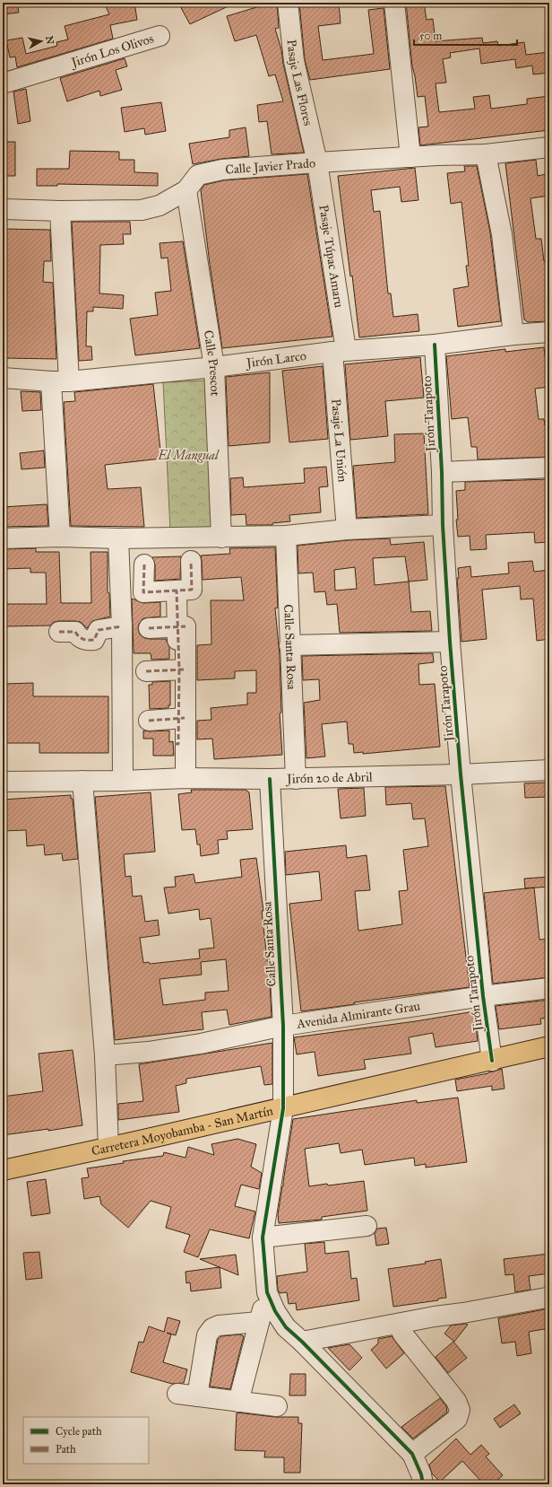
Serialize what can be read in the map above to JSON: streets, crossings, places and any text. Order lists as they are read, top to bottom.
{
  "streets": {
    "main road": ["Carretera Moyobamba - San Martín"],
    "street": [
      "Jirón Los Olivos",
      "Pasaje Las Flores",
      "Calle Javier Prado",
      "Pasaje Túpac Amaru",
      "Jirón Larco",
      "Calle Prescot",
      "Jirón Tarapoto",
      "Pasaje La Unión",
      "Calle Santa Rosa",
      "Jirón 20 de Abril",
      "Avenida Almirante Grau"
    ]
  },
  "crossings": [
    ["Pasaje Las Flores", "Calle Javier Prado"],
    ["Pasaje Las Flores", "Pasaje Túpac Amaru"],
    ["Calle Javier Prado", "Pasaje Túpac Amaru"],
    ["Calle Javier Prado", "Calle Prescot"],
    ["Pasaje Túpac Amaru", "Jirón Larco"],
    ["Pasaje Túpac Amaru", "Pasaje La Unión"],
    ["Jirón Larco", "Calle Prescot"],
    ["Jirón Larco", "Jirón Tarapoto"],
    ["Jirón Larco", "Pasaje La Unión"],
    ["Jirón Tarapoto", "Jirón 20 de Abril"],
    ["Jirón Tarapoto", "Avenida Almirante Grau"],
    ["Jirón Tarapoto", "Carretera Moyobamba - San Martín"],
    ["Calle Santa Rosa", "Jirón 20 de Abril"],
    ["Calle Santa Rosa", "Avenida Almirante Grau"],
    ["Calle Santa Rosa", "Carretera Moyobamba - San Martín"]
  ],
  "parks": ["El Mangual"],
  "legend": ["Cycle path", "Path"],
  "scale_bar": "50 m",
  "north": "right"
}
